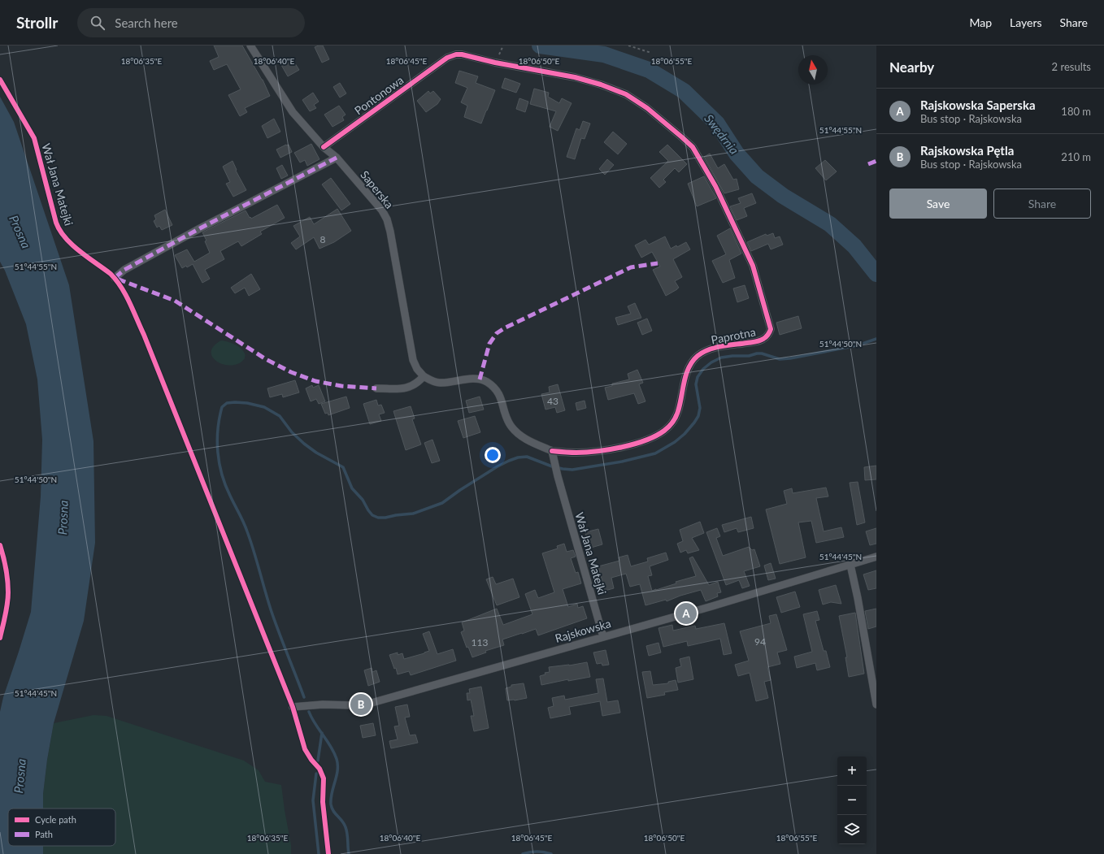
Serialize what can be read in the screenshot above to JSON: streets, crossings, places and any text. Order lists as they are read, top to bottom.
{
  "streets": {
    "street": [
      "Pontonowa",
      "Wał Jana Matejki",
      "Saperska",
      "Paprotna",
      "Rajskowska"
    ]
  },
  "crossings": [
    ["Pontonowa", "Saperska"],
    ["Pontonowa", "Paprotna"],
    ["Wał Jana Matejki", "Paprotna"],
    ["Wał Jana Matejki", "Rajskowska"]
  ],
  "water": ["Swędrnia", "Prosna"],
  "house_numbers": [
    "8",
    "43",
    "94",
    "113"
  ],
  "legend": ["Cycle path", "Path"],
  "north": "top",
  "page": {
    "header": "Strollr",
    "search": "Search here",
    "nav": ["Map", "Layers", "Share"],
    "heading": ["Nearby", "2 results"],
    "list": [
      {
        "mark": "A",
        "name": "Rajskowska Saperska",
        "note": "Bus stop · Rajskowska",
        "value": "180 m"
      },
      {
        "mark": "B",
        "name": "Rajskowska Pętla",
        "note": "Bus stop · Rajskowska",
        "value": "210 m"
      }
    ],
    "buttons": ["Save", "Share"],
    "pins": ["A", "B"],
    "map_buttons": ["+", "−"]
  },
  "coordinates": [
    "18°06'35\"E",
    "18°06'40\"E",
    "18°06'45\"E",
    "18°06'50\"E",
    "18°06'55\"E",
    "51°44'55\"N",
    "51°44'50\"N",
    "51°44'45\"N"
  ]
}
